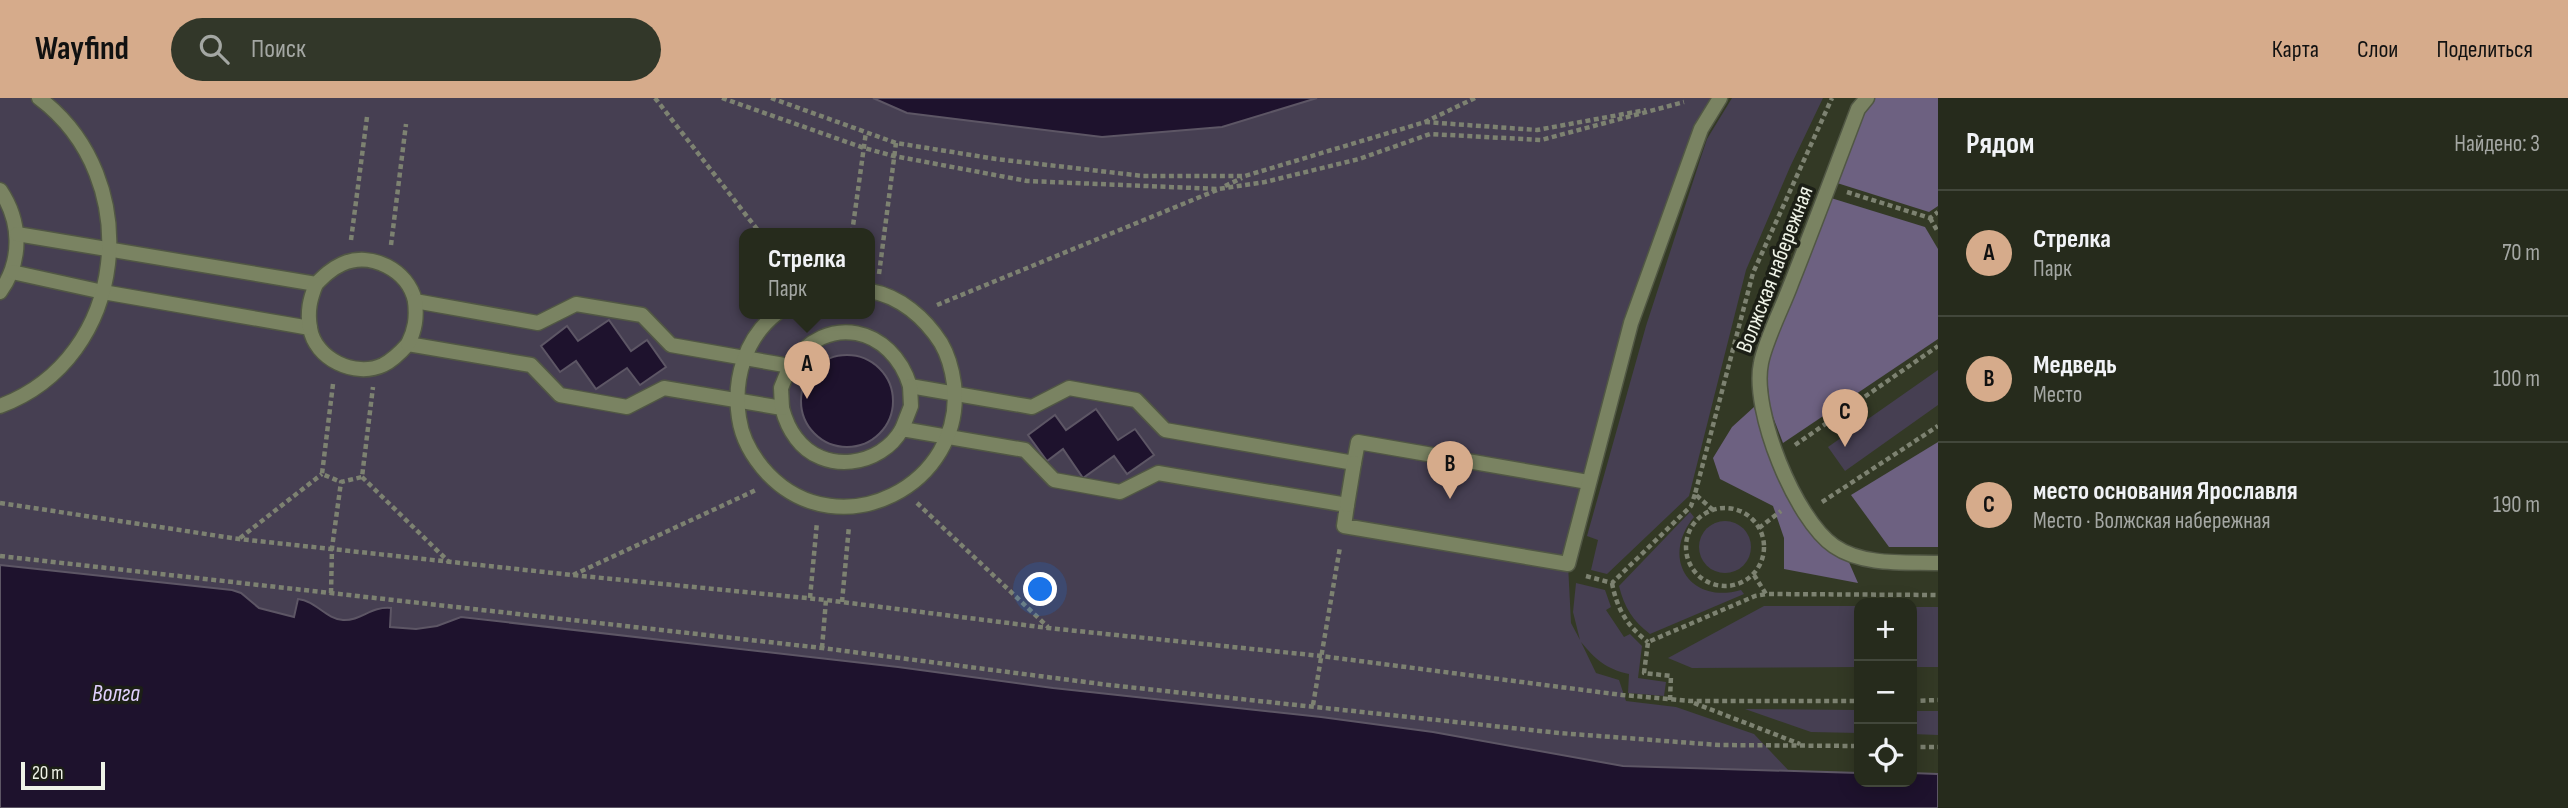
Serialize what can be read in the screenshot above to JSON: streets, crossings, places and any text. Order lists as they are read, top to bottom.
{
  "streets": {
    "street": ["Волжская набережная"]
  },
  "water": ["Волга"],
  "scale_bar": "20 m",
  "page": {
    "header": "Wayfind",
    "search": "Поиск",
    "nav": ["Карта", "Слои", "Поделиться"],
    "heading": ["Рядом", "Найдено: 3"],
    "list": [
      {
        "mark": "A",
        "name": "Стрелка",
        "note": "Парк",
        "value": "70 m"
      },
      {
        "mark": "B",
        "name": "Медведь",
        "note": "Место",
        "value": "100 m"
      },
      {
        "mark": "C",
        "name": "место основания Ярославля",
        "note": "Место · Волжская набережная",
        "value": "190 m"
      }
    ],
    "popup": ["Стрелка", "Парк"],
    "pins": ["A", "C", "B"],
    "map_buttons": ["+", "−"],
    "scale": "20 m"
  }
}
